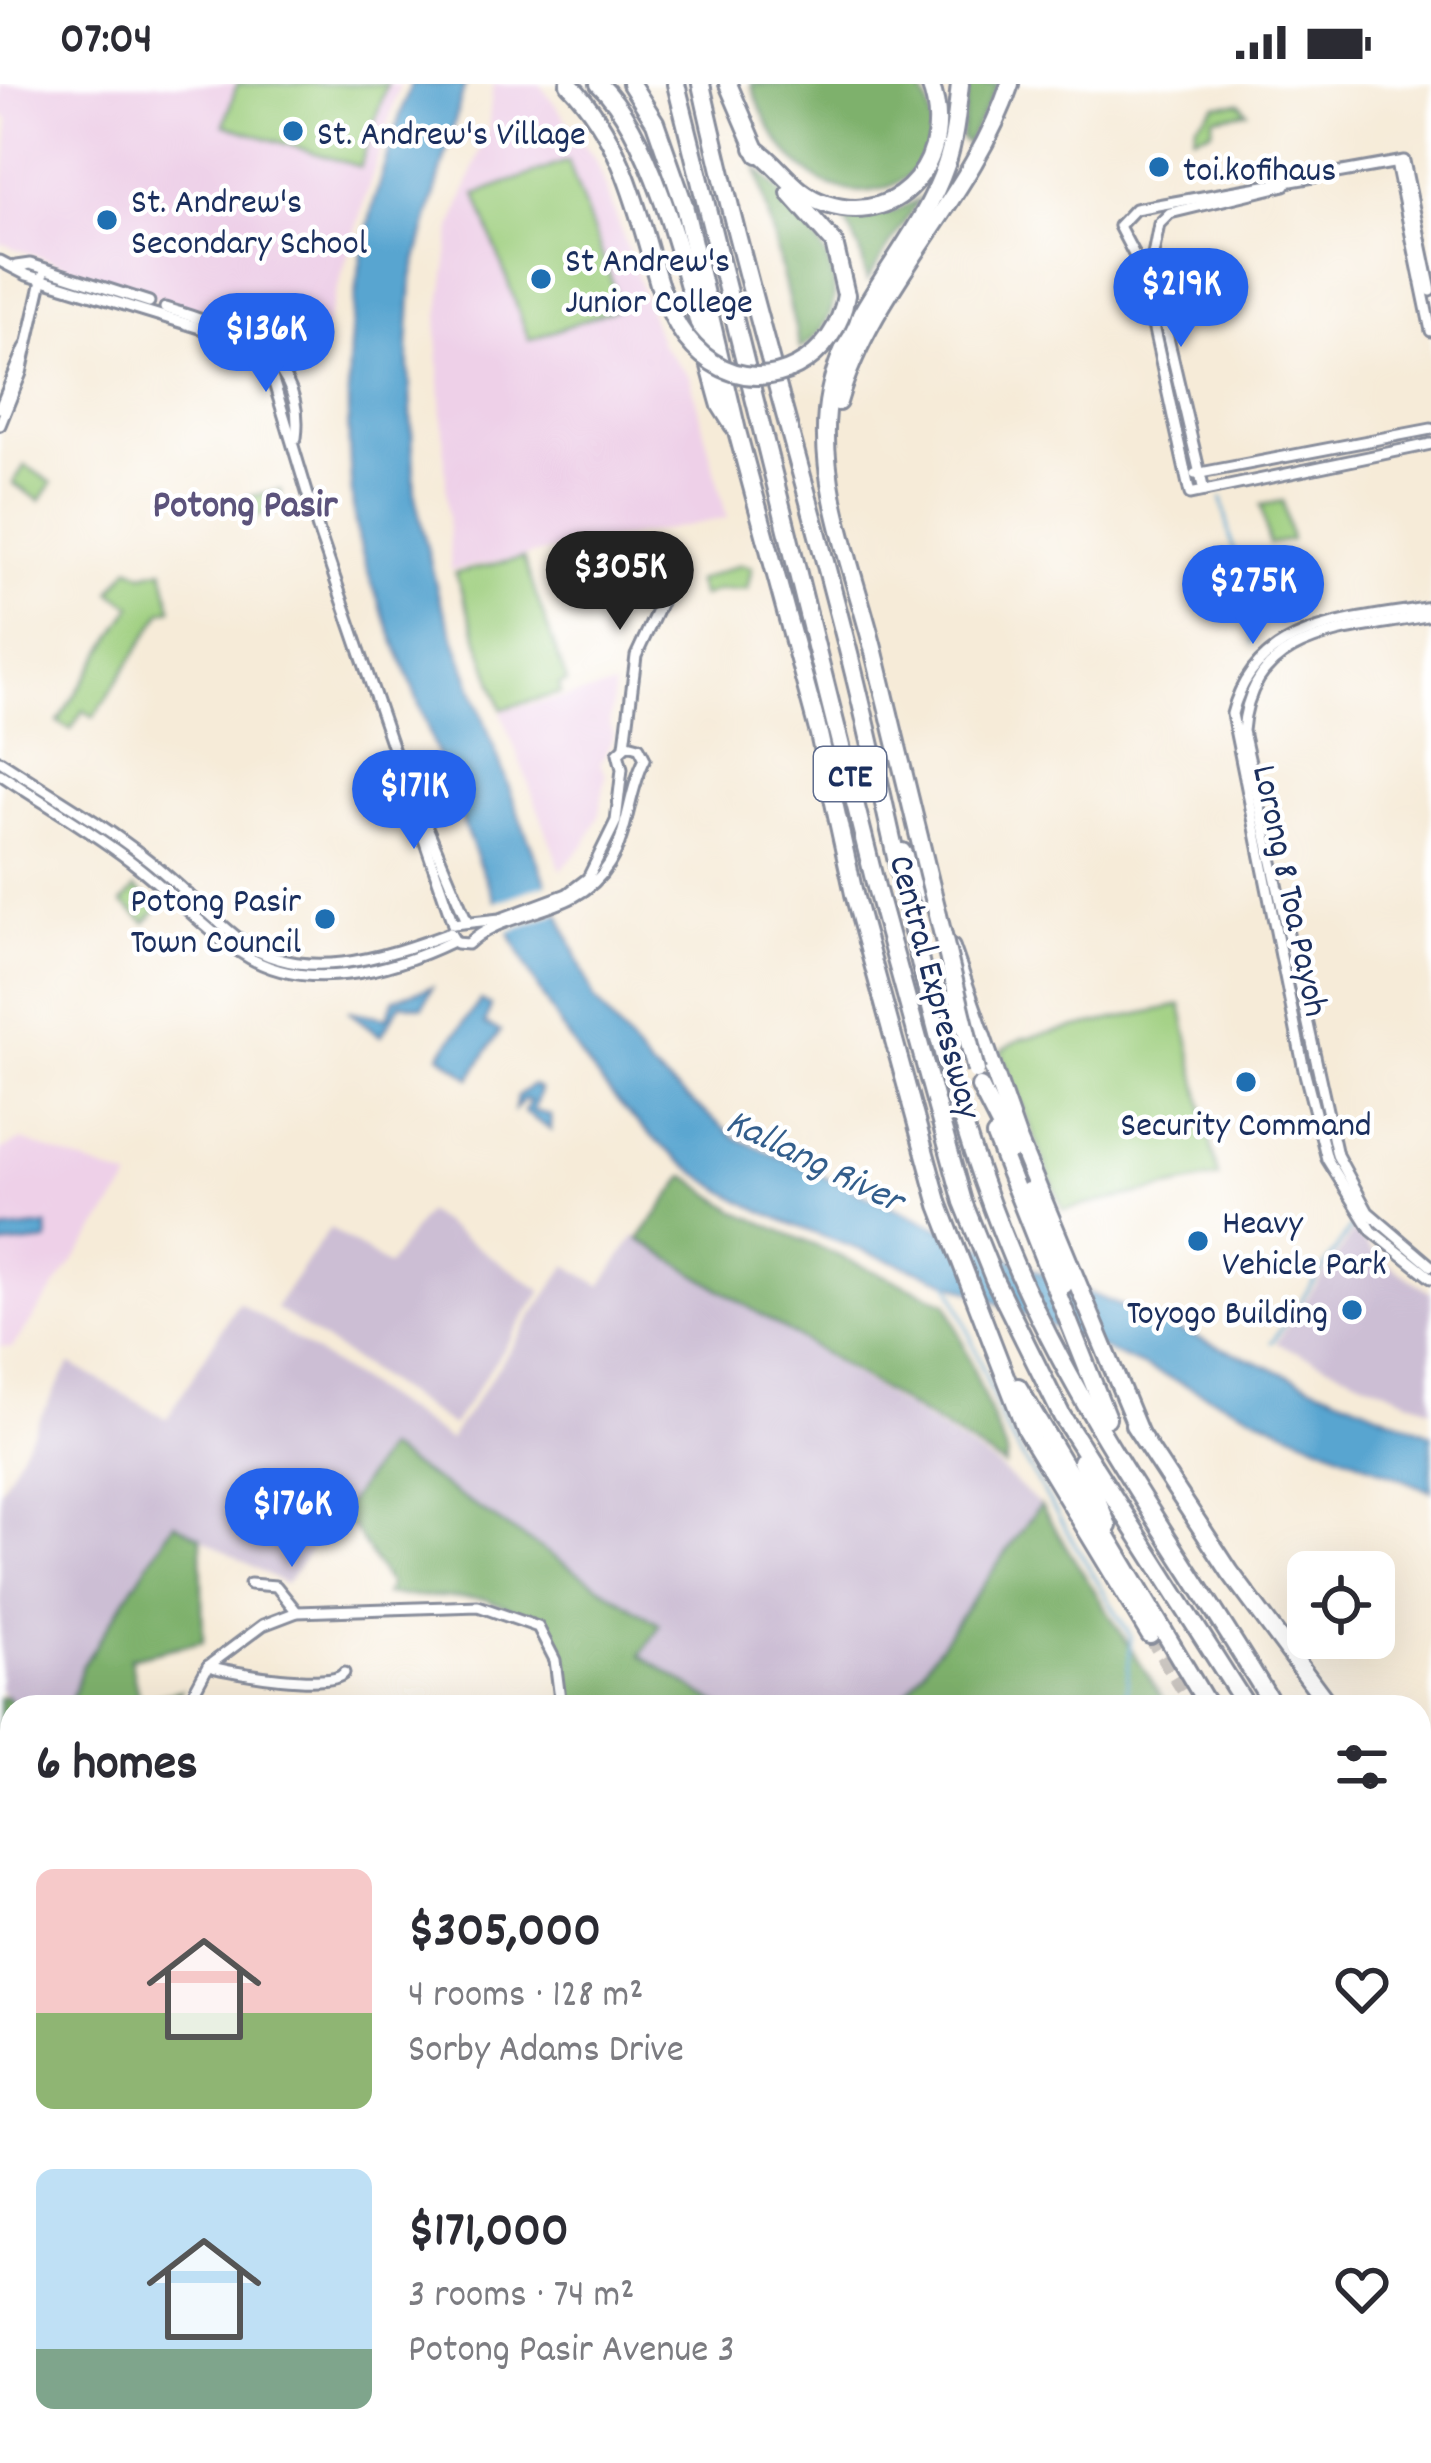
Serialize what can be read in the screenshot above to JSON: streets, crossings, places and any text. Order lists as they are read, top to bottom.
{
  "streets": {
    "highway": ["CTE", "Central Expressway"],
    "street": ["Lorong 8 Toa Payoh"]
  },
  "districts": ["Potong Pasir"],
  "water": ["Kallang River"],
  "places": [
    "St. Andrew's Village",
    "toi.kofihaus",
    "St. Andrew's Secondary School",
    "St Andrew's Junior College",
    "Potong Pasir Town Council",
    "Security Command",
    "Heavy Vehicle Park",
    "Toyogo Building"
  ],
  "page": {
    "status": "07:04",
    "price": [
      "$219K",
      "$136K",
      "$305K",
      "$275K",
      "$171K",
      "$176K"
    ],
    "heading": "6 homes",
    "list": [
      {
        "name": "$305,000",
        "note": "4 rooms · 128 m² · Sorby Adams Drive"
      },
      {
        "name": "$171,000",
        "note": "3 rooms · 74 m² · Potong Pasir Avenue 3"
      }
    ]
  }
}
